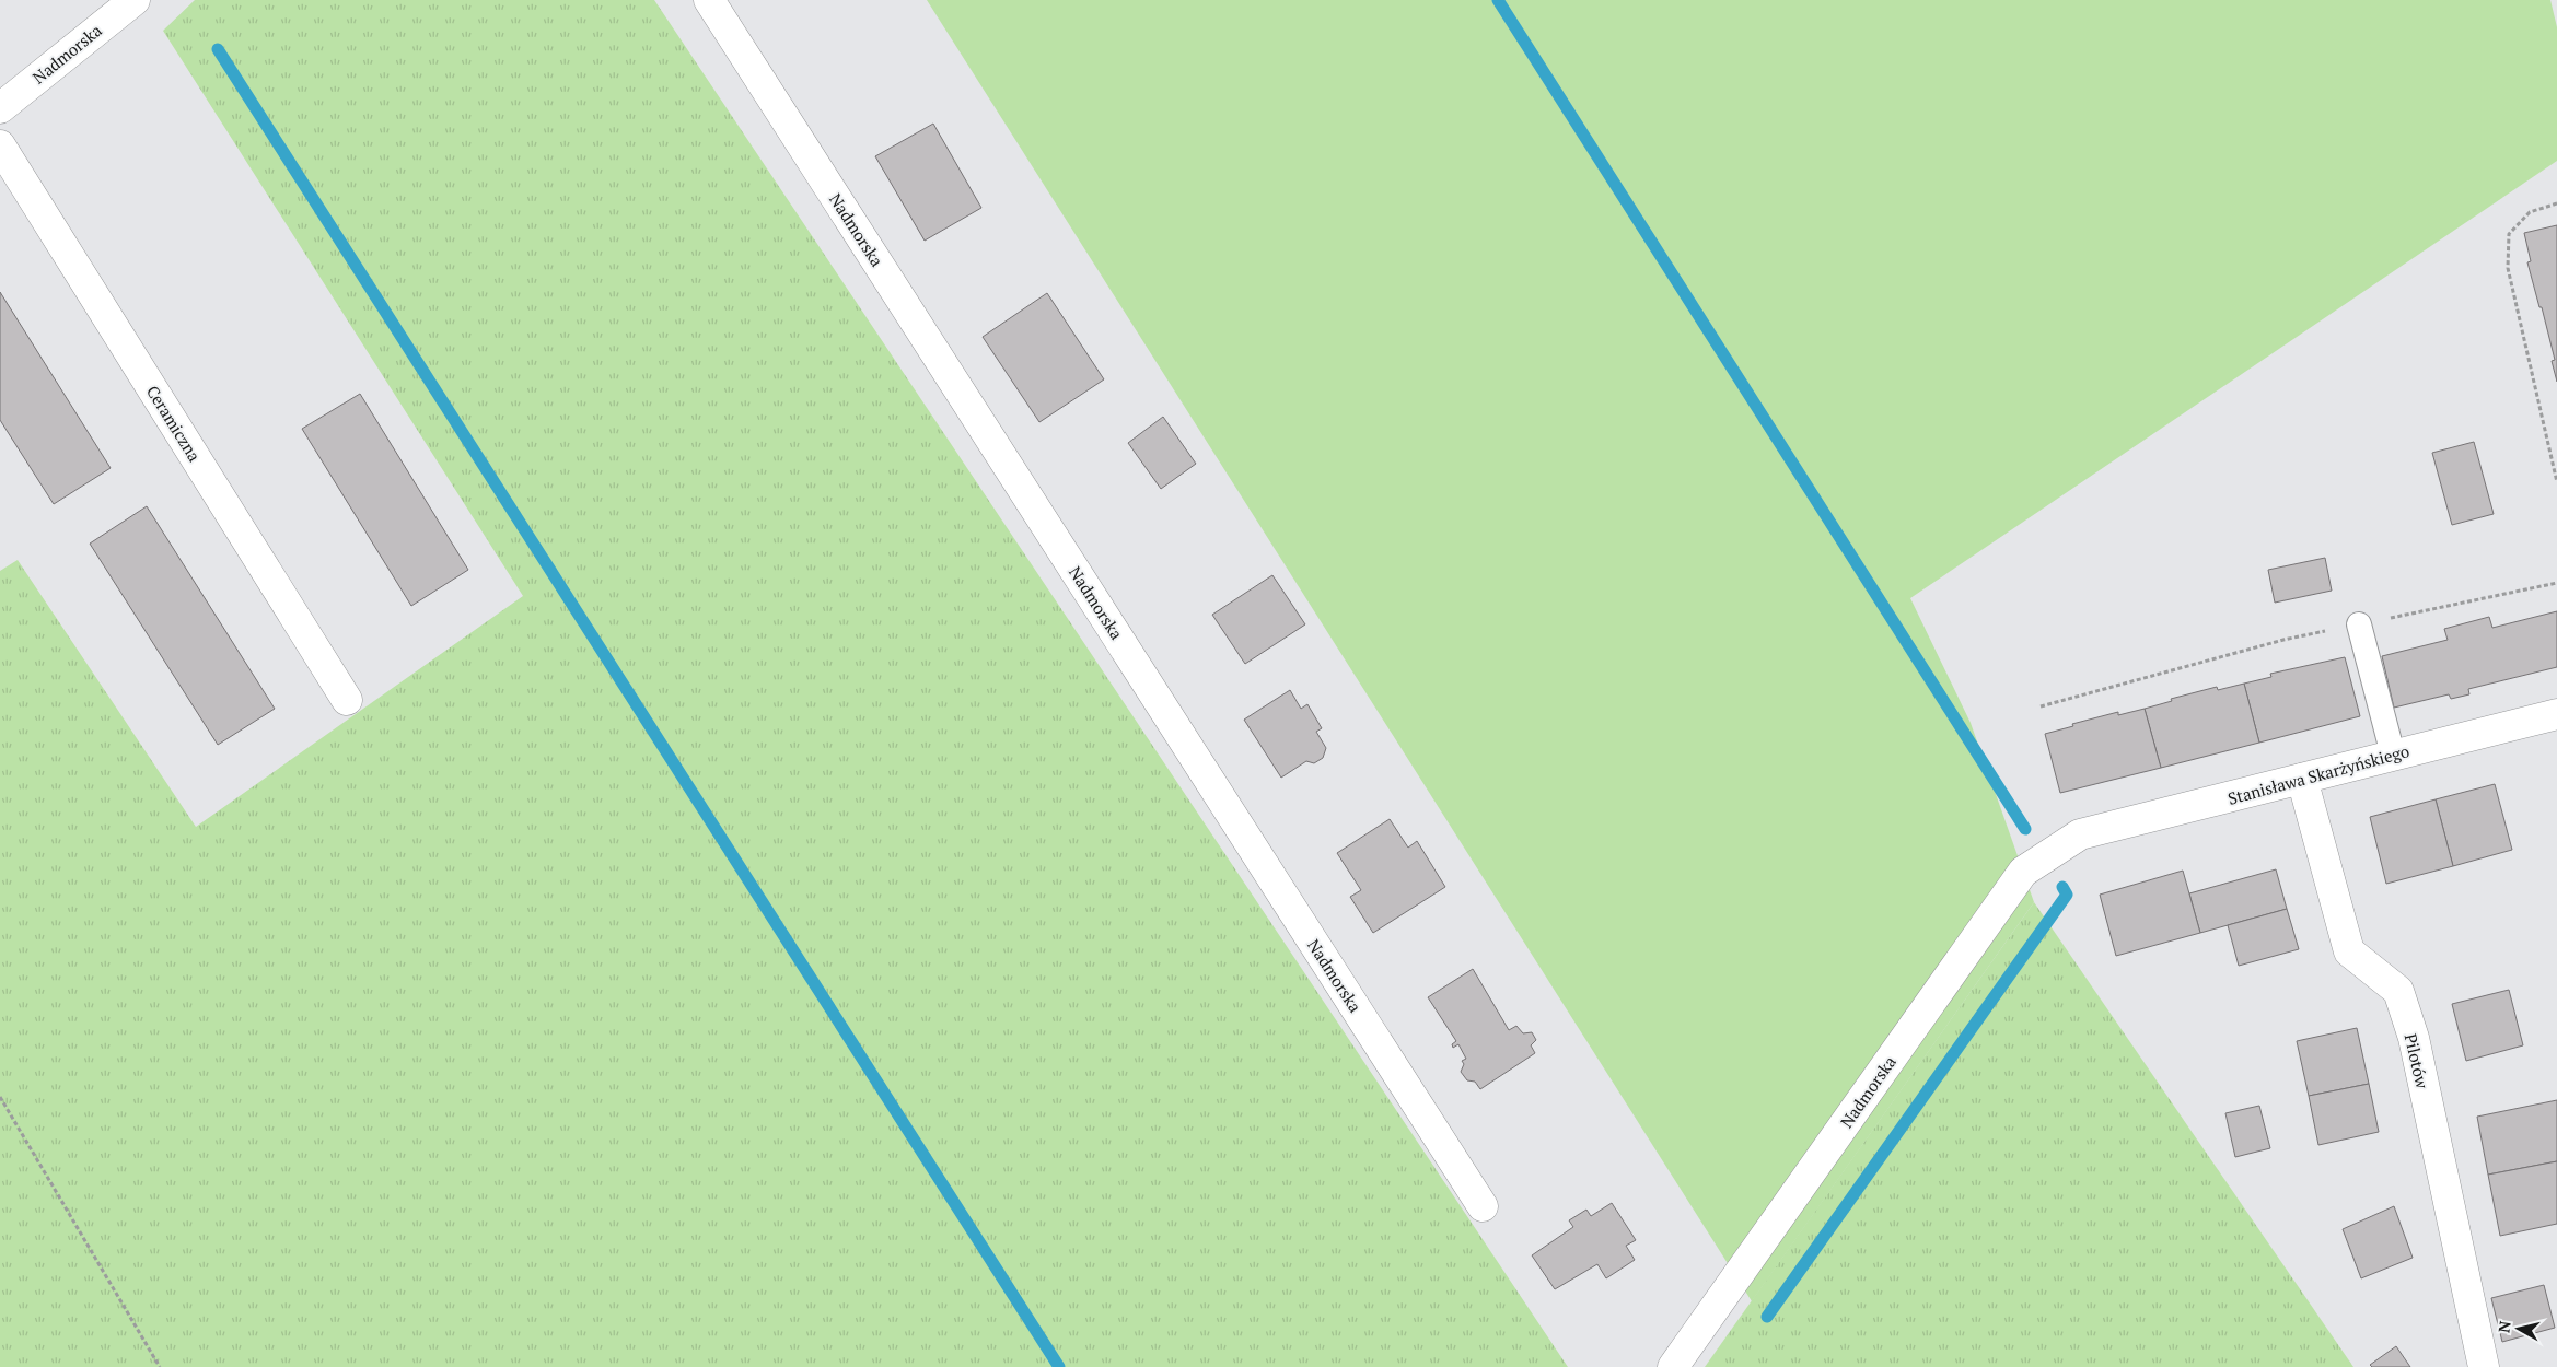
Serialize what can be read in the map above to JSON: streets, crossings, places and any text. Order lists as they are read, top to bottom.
{
  "streets": {
    "street": [
      "Nadmorska",
      "Ceramiczna",
      "Stanisława Skarżyńskiego",
      "Pilotów"
    ]
  },
  "crossings": [
    ["Nadmorska", "Stanisława Skarżyńskiego"],
    ["Stanisława Skarżyńskiego", "Pilotów"]
  ],
  "north": "left"
}
